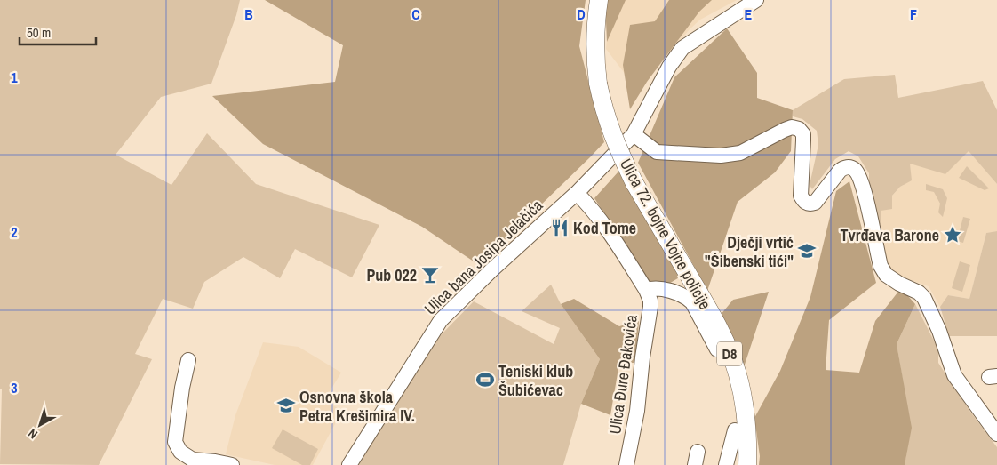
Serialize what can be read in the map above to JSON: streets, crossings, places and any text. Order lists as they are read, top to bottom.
{
  "streets": {
    "main road": ["Ulica 72. bojne Vojne policije", "D8"],
    "street": ["Ulica bana Josipa Jelačića", "Ulica Đure Đakovića"]
  },
  "crossings": [
    ["Ulica bana Josipa Jelačića", "Ulica Đure Đakovića"]
  ],
  "places": {
    "restaurant": ["Kod Tome"],
    "place": ["Tvrđava Barone"],
    "school or university": ["Dječji vrtić \"Šibenski tići\"", "Osnovna škola Petra Krešimira IV."],
    "bar": ["Pub 022"],
    "sports": ["Teniski klub Šubićevac"]
  },
  "scale_bar": "50 m",
  "north": "bottom left",
  "grid": {
    "columns": [
      "B",
      "C",
      "D",
      "E",
      "F"
    ],
    "rows": ["1", "2", "3"]
  }
}
